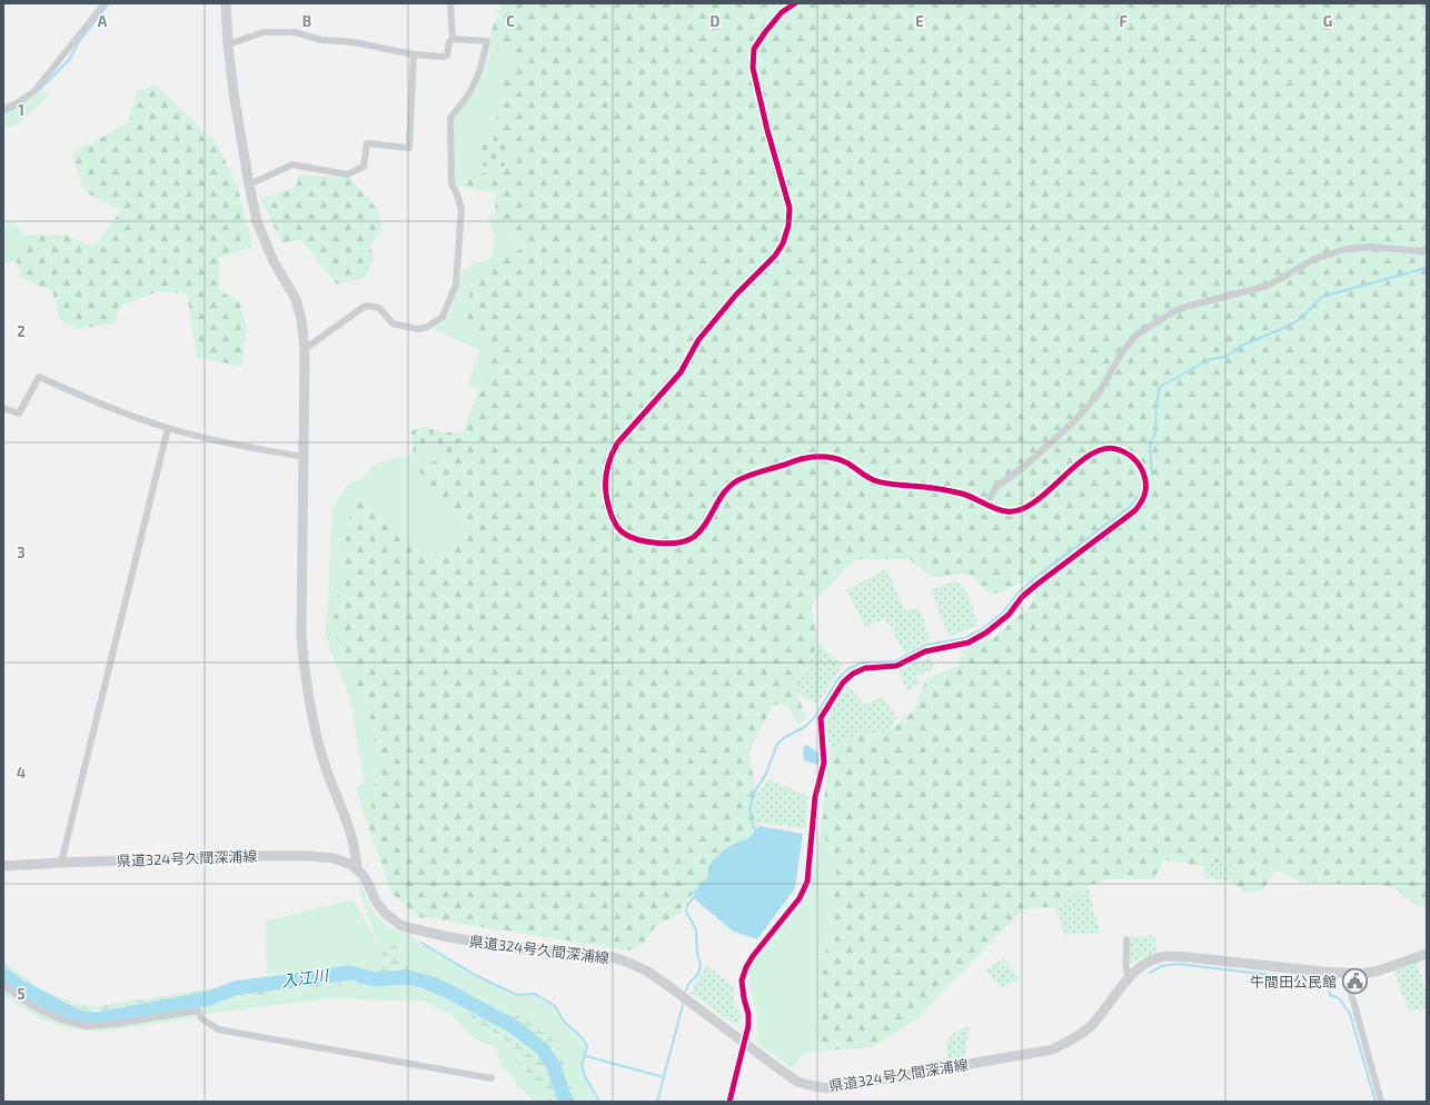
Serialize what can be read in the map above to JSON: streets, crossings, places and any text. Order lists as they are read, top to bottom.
{
  "streets": {
    "main road": ["県道324号久間深浦線"]
  },
  "water": ["入江川"],
  "places": {
    "public building": ["牛間田公民館"]
  },
  "grid": {
    "columns": [
      "A",
      "B",
      "C",
      "D",
      "E",
      "F",
      "G"
    ],
    "rows": [
      "1",
      "2",
      "3",
      "4",
      "5"
    ]
  }
}
